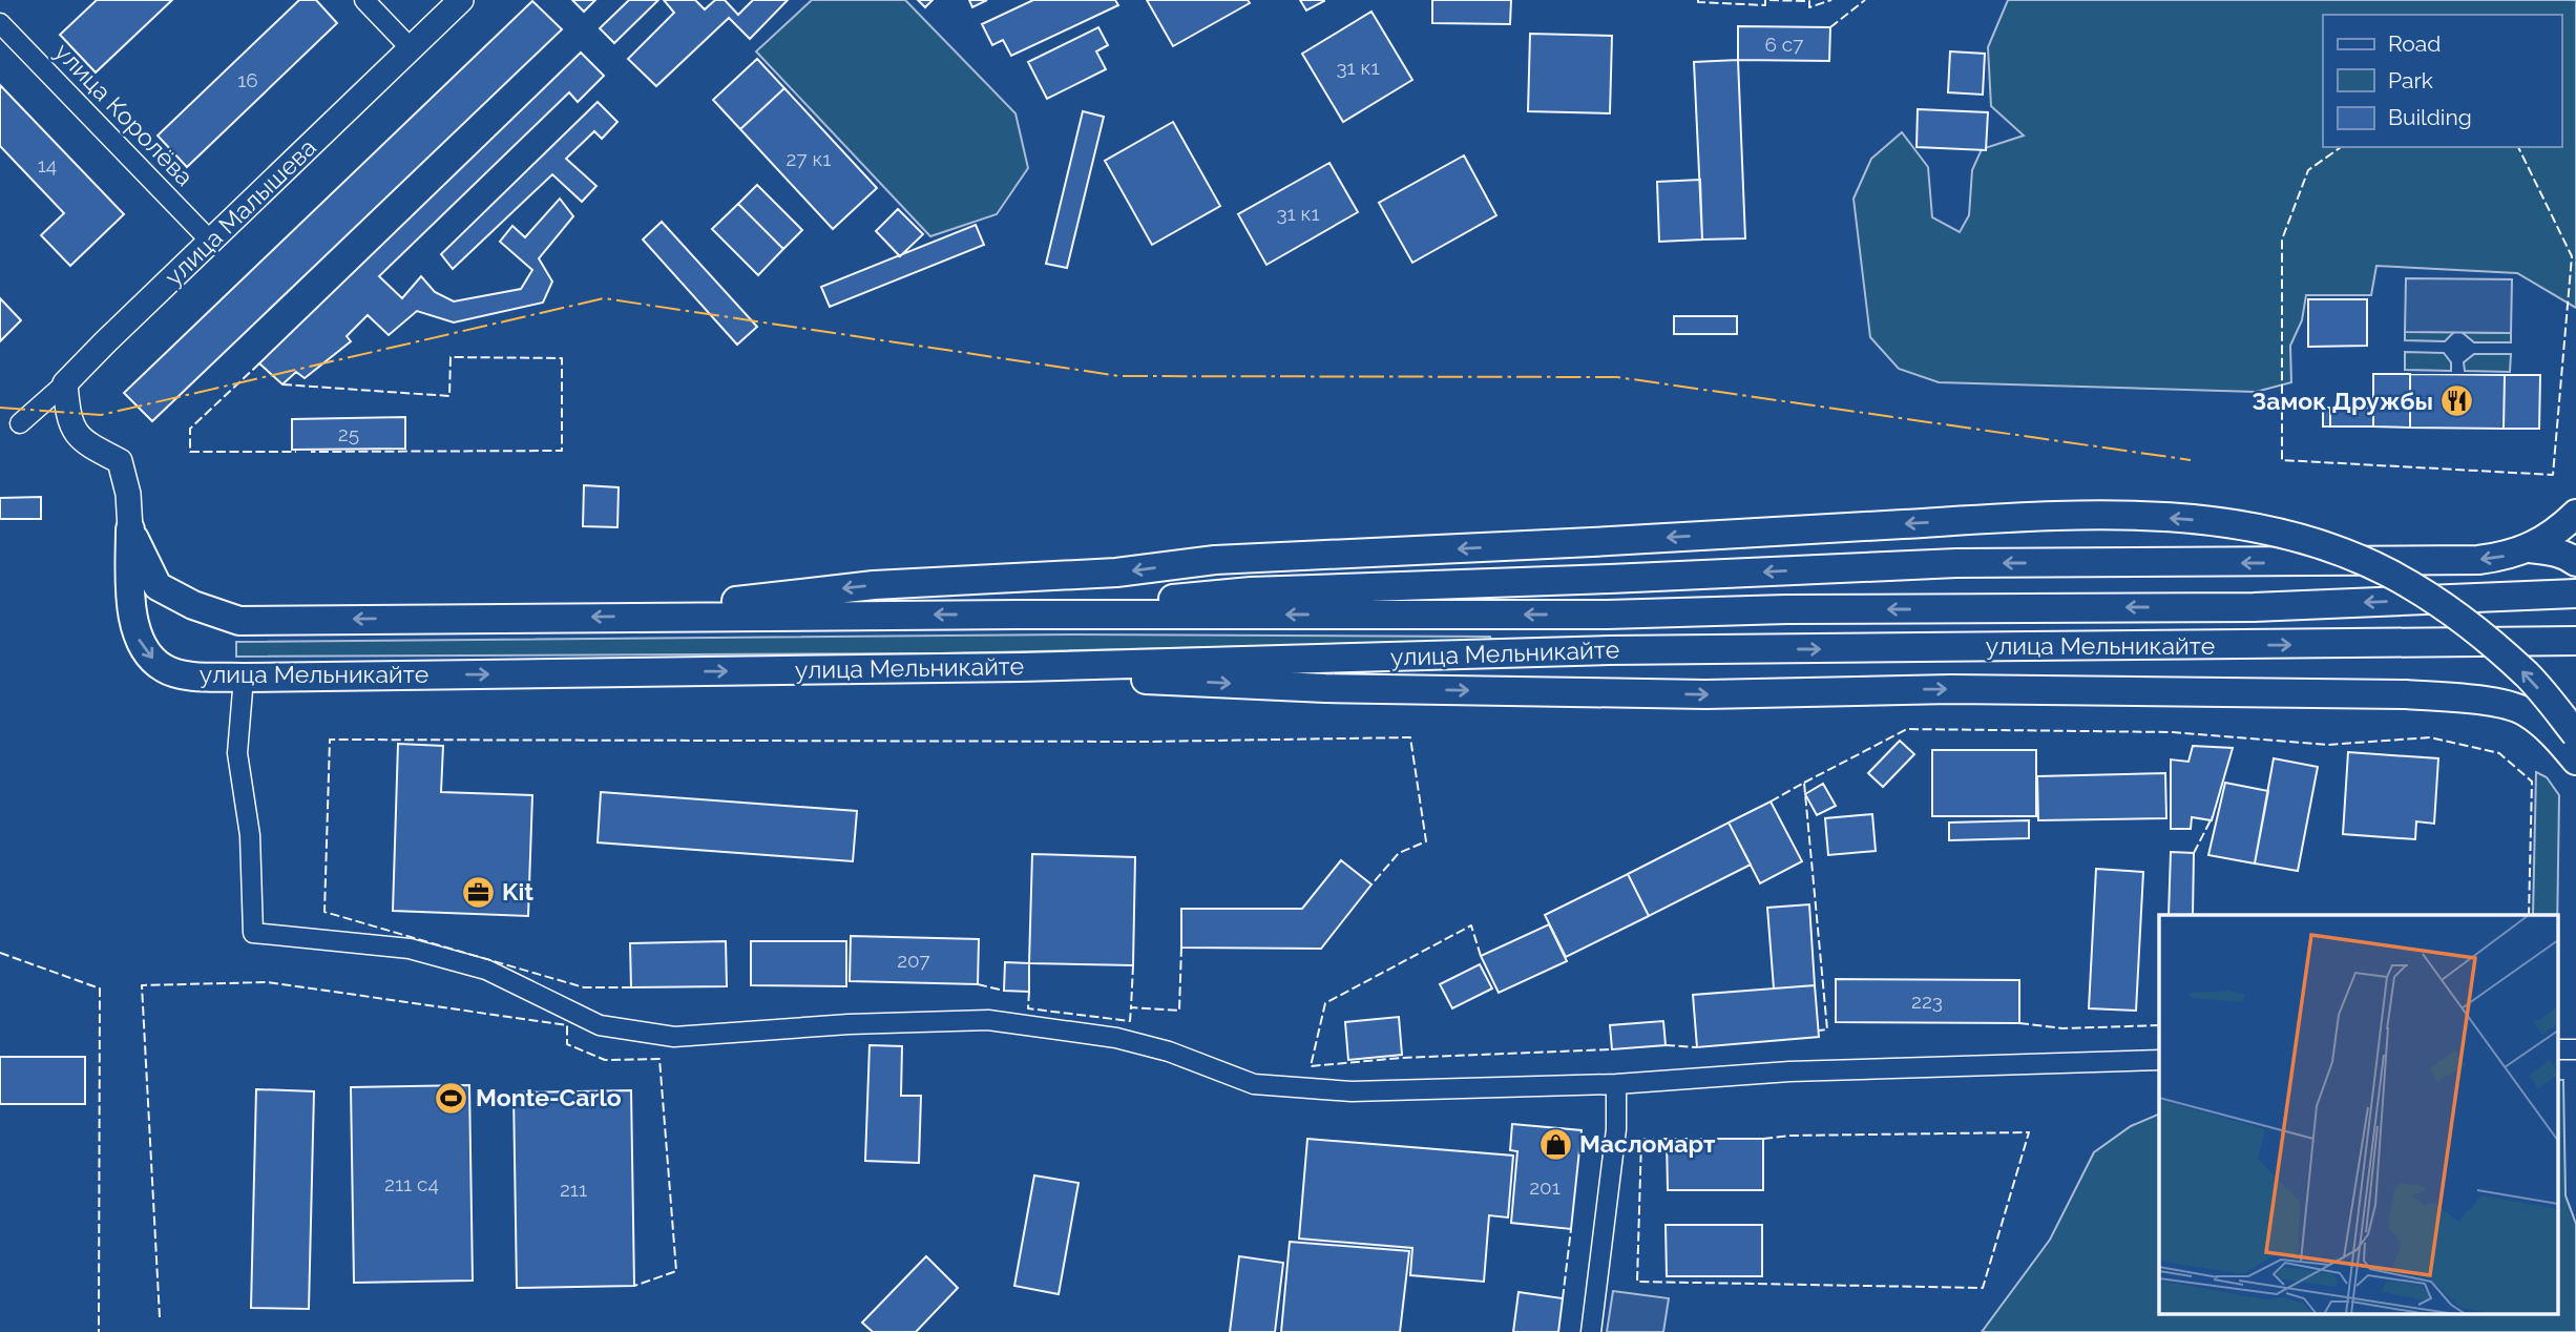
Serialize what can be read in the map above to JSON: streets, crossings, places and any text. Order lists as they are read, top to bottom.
{
  "streets": {
    "main road": ["улица Мельникайте"],
    "street": ["улица Королёва", "улица Малышева"]
  },
  "crossings": [
    ["улица Королёва", "улица Малышева"]
  ],
  "places": {
    "restaurant": ["Замок Дружбы"],
    "office": ["Kit"],
    "sports": ["Monte-Carlo"],
    "shop": ["Масломарт"]
  },
  "house_numbers": [
    "6 с7",
    "31 к1",
    "16",
    "27 к1",
    "14",
    "31 к1",
    "25",
    "207",
    "223",
    "211 с4",
    "201",
    "211"
  ],
  "legend": ["Road", "Park", "Building"]
}
